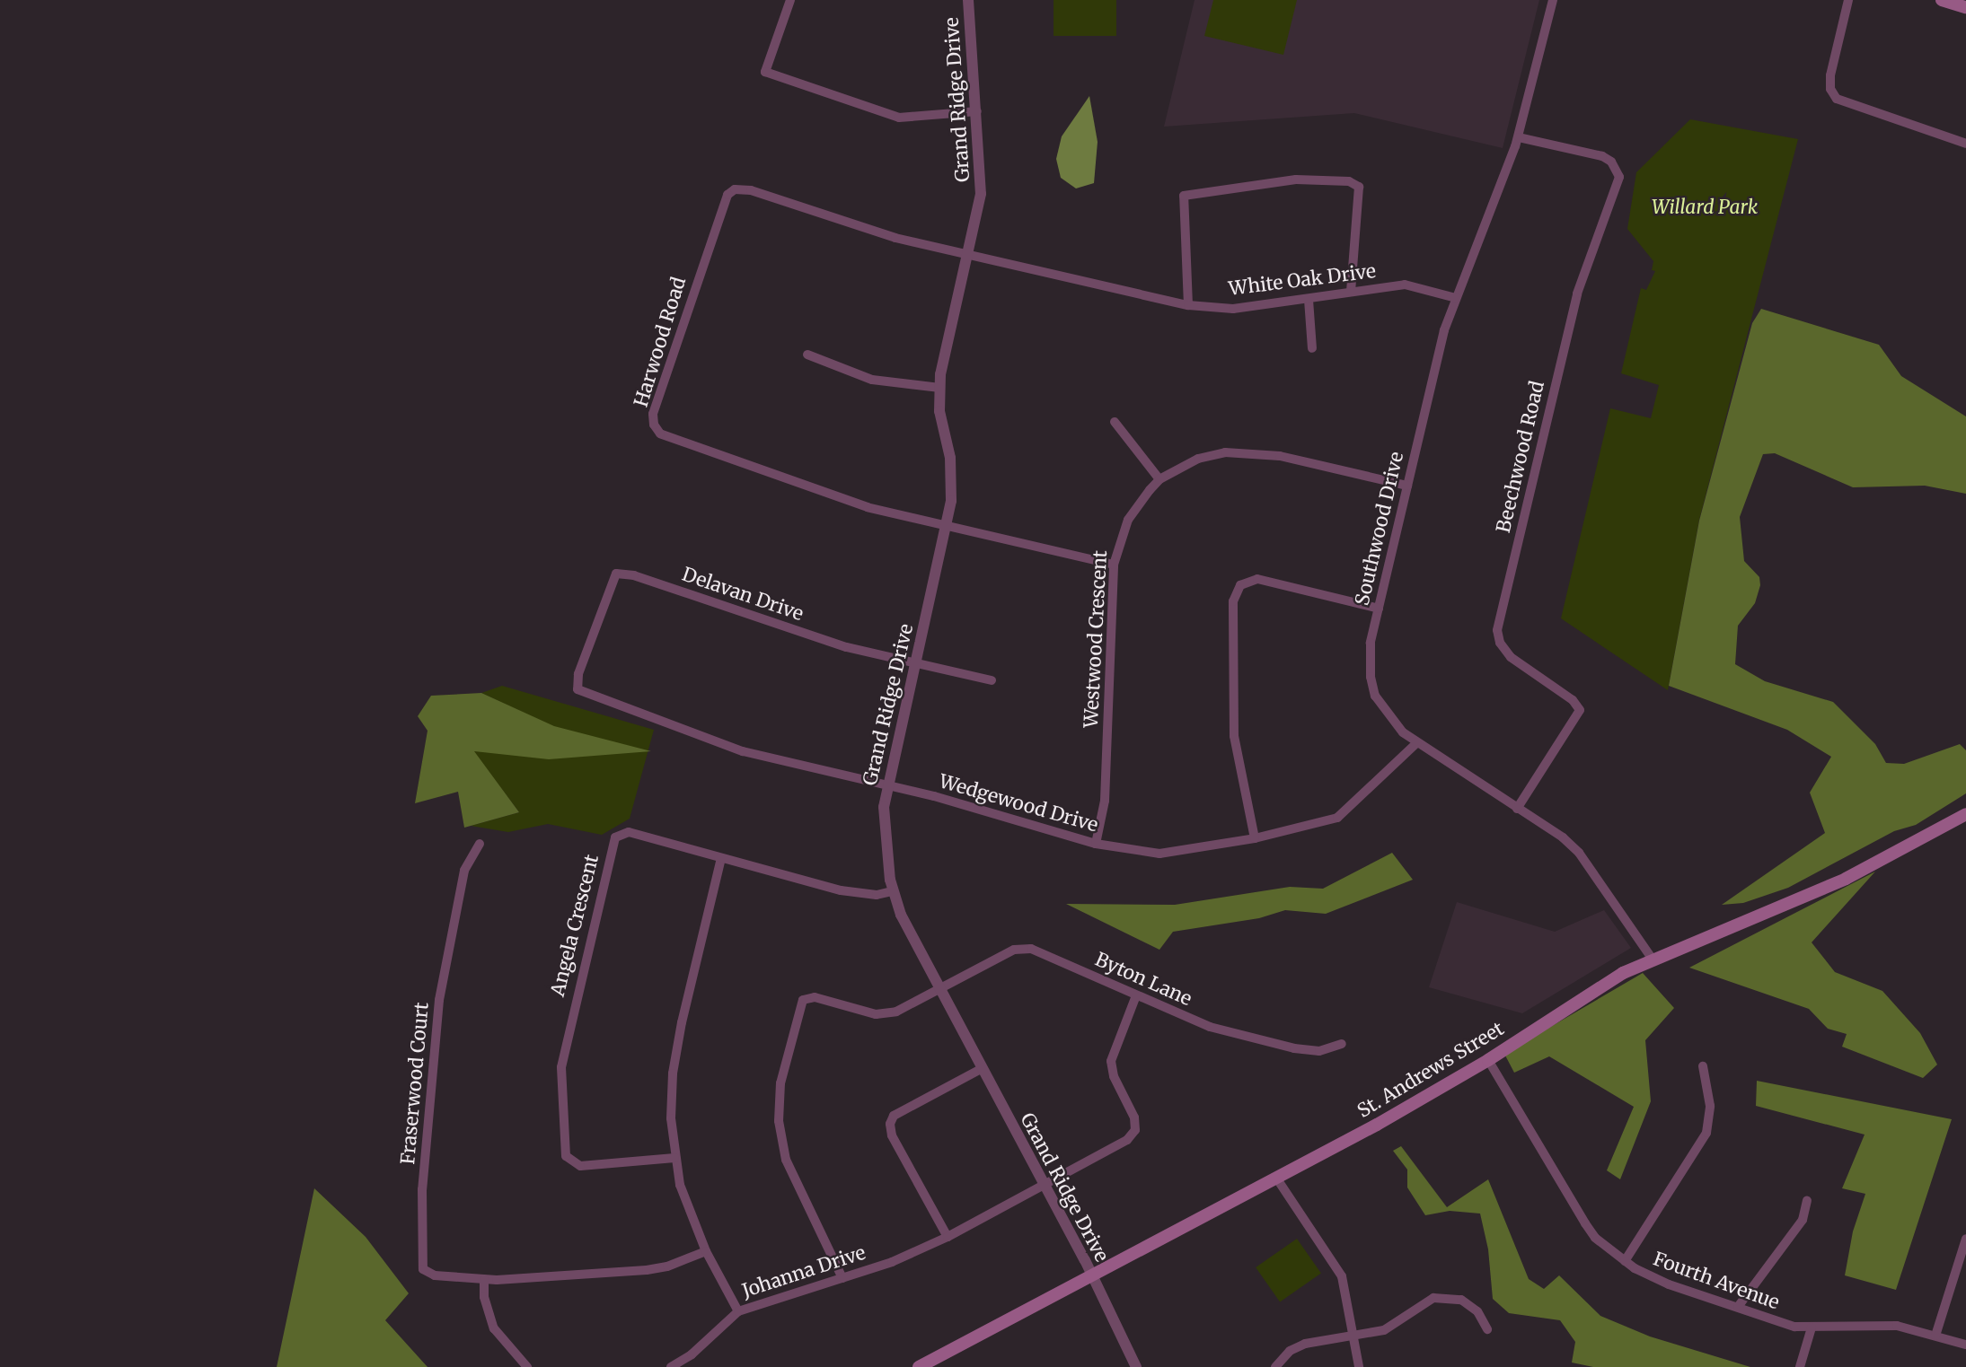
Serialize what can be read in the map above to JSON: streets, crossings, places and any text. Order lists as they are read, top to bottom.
{
  "streets": {
    "main road": ["St. Andrews Street"],
    "street": [
      "Grand Ridge Drive",
      "White Oak Drive",
      "Harwood Road",
      "Beechwood Road",
      "Southwood Drive",
      "Delavan Drive",
      "Westwood Crescent",
      "Wedgewood Drive",
      "Angela Crescent",
      "Byton Lane",
      "Fraserwood Court",
      "Johanna Drive",
      "Fourth Avenue"
    ]
  },
  "crossings": [
    ["Grand Ridge Drive", "White Oak Drive"],
    ["Grand Ridge Drive", "Harwood Road"],
    ["Grand Ridge Drive", "Delavan Drive"],
    ["Grand Ridge Drive", "Wedgewood Drive"],
    ["Grand Ridge Drive", "Angela Crescent"],
    ["Grand Ridge Drive", "Byton Lane"],
    ["Grand Ridge Drive", "St. Andrews Street"],
    ["Grand Ridge Drive", "Johanna Drive"],
    ["White Oak Drive", "Harwood Road"],
    ["White Oak Drive", "Southwood Drive"],
    ["Harwood Road", "Westwood Crescent"],
    ["Beechwood Road", "Southwood Drive"],
    ["Southwood Drive", "Westwood Crescent"],
    ["Southwood Drive", "Wedgewood Drive"],
    ["Southwood Drive", "St. Andrews Street"],
    ["Delavan Drive", "Wedgewood Drive"],
    ["Westwood Crescent", "Wedgewood Drive"],
    ["Angela Crescent", "Johanna Drive"],
    ["Byton Lane", "Johanna Drive"],
    ["St. Andrews Street", "Fourth Avenue"]
  ],
  "parks": ["Willard Park"]
}
